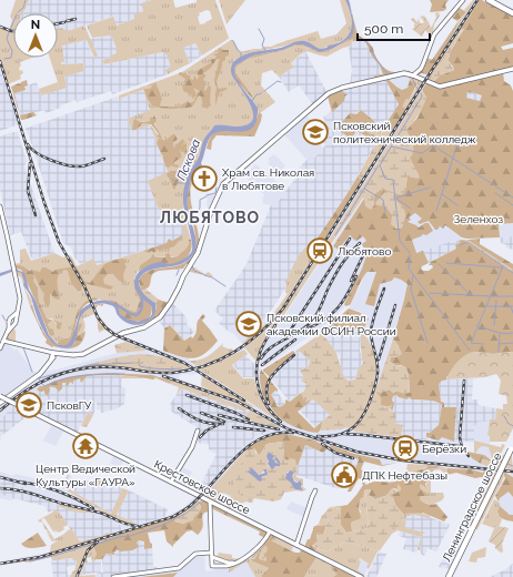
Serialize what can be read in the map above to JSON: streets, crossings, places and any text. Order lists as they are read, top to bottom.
{
  "streets": {
    "highway": ["Ленинградское шоссе"],
    "main road": ["Крестовское шоссе"]
  },
  "districts": ["ЛЮБЯТОВО"],
  "water": ["Пскова"],
  "parks": ["Зеленхоз"],
  "places": {
    "school or university": ["Псковский политехнический колледж", "Псковский филиал академии ФСИН России", "ПсковГУ"],
    "church": ["Храм св. Николая в Любятове"],
    "station": ["Любятово", "Берёзки"],
    "temple": ["Центр Ведической Культуры «ГАУРА»"],
    "public building": ["ДПК Нефтебазы"]
  },
  "scale_bar": "500 m",
  "north": "top"
}
